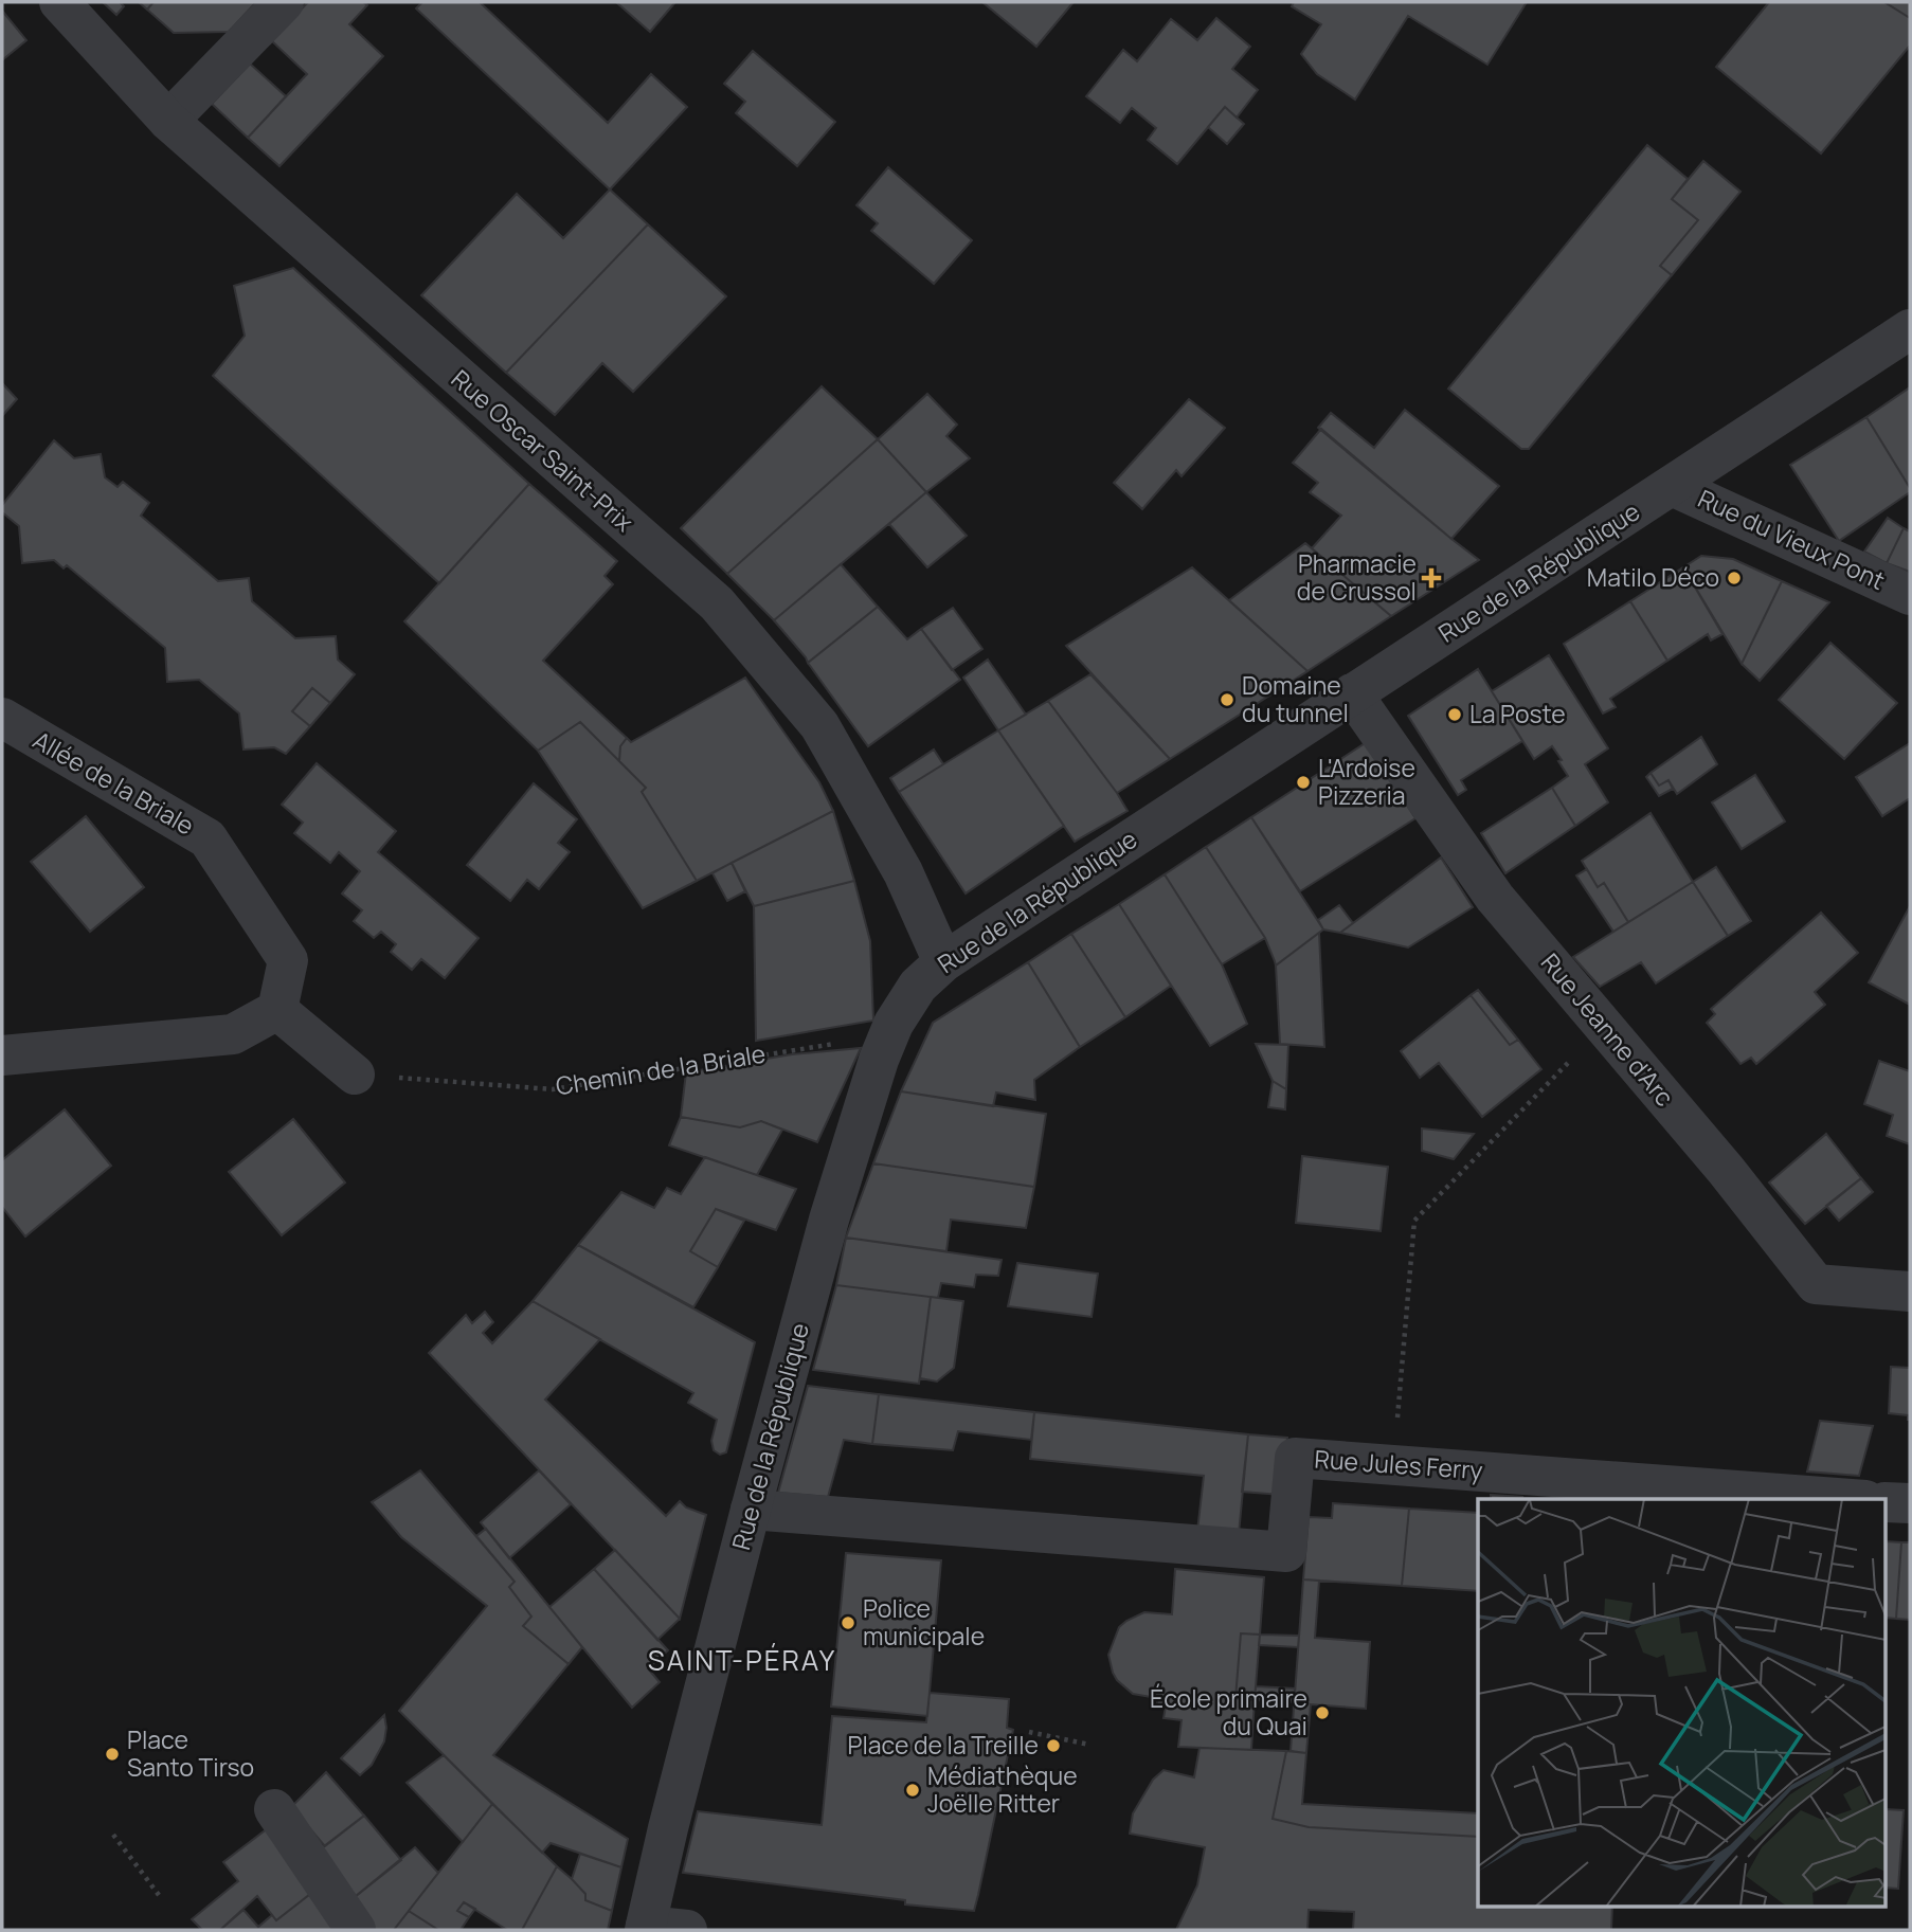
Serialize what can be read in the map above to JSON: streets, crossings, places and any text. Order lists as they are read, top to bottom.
{
  "streets": {
    "street": [
      "Rue Oscar Saint-Prix",
      "Rue du Vieux Pont",
      "Rue de la République",
      "Allée de la Briale",
      "Rue Jeanne d'Arc",
      "Rue Jules Ferry"
    ],
    "path": ["Chemin de la Briale"]
  },
  "crossings": [
    ["Rue Oscar Saint-Prix", "Rue de la République"],
    ["Rue du Vieux Pont", "Rue de la République"],
    ["Rue de la République", "Rue Jeanne d'Arc"],
    ["Rue de la République", "Rue Jules Ferry"]
  ],
  "districts": ["SAINT-PÉRAY"],
  "places": {
    "health": ["Pharmacie de Crussol"],
    "other": [
      "Matilo Déco",
      "Domaine du tunnel",
      "La Poste",
      "L'Ardoise Pizzeria",
      "Police municipale",
      "École primaire du Quai",
      "Place de la Treille",
      "Place Santo Tirso",
      "Médiathèque Joëlle Ritter"
    ]
  }
}
